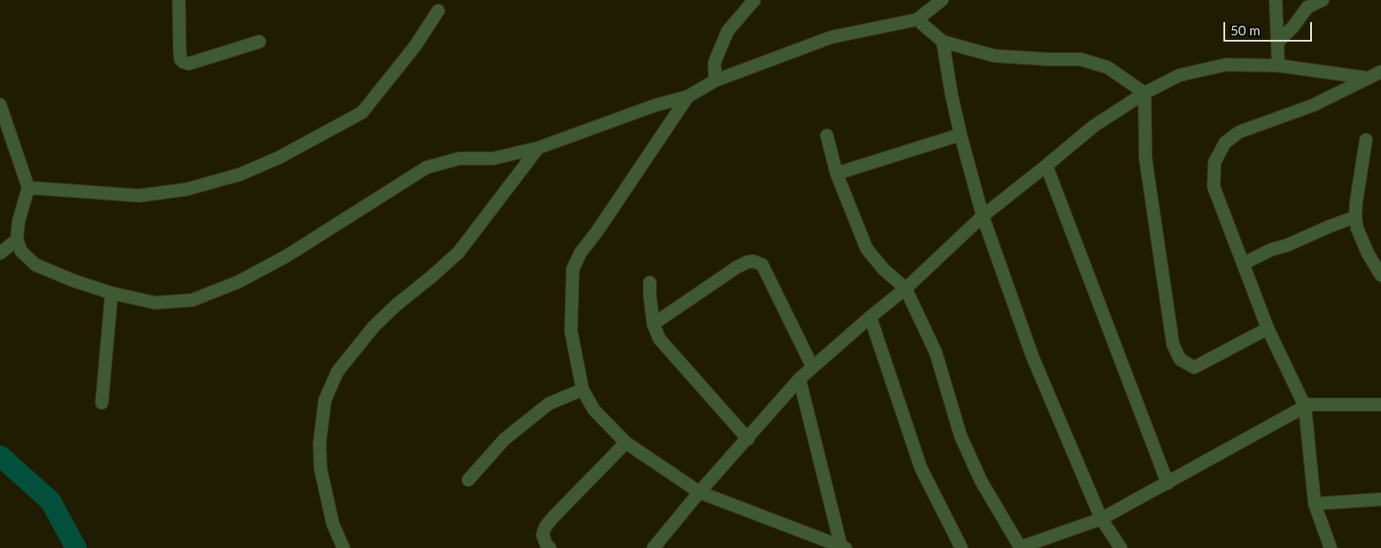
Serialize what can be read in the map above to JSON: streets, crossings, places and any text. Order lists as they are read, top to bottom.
{
  "scale_bar": "50 m"
}
